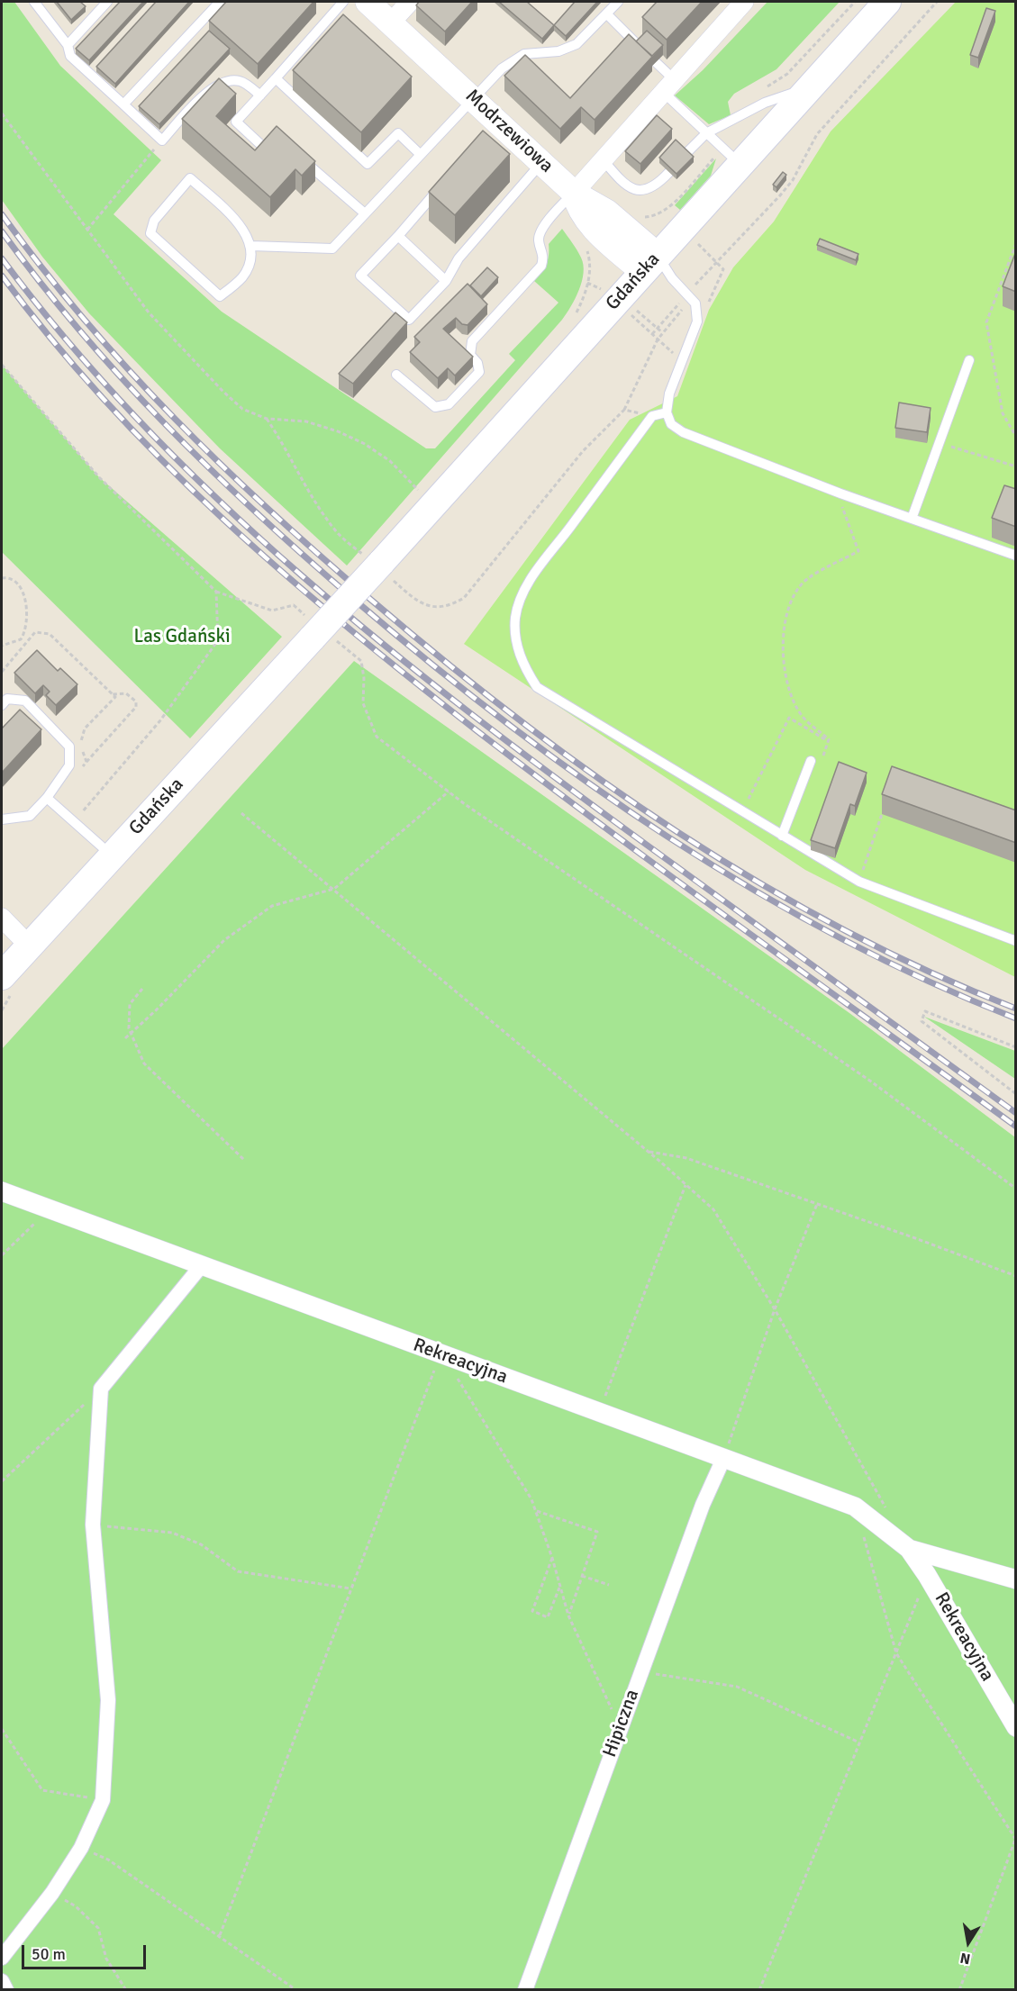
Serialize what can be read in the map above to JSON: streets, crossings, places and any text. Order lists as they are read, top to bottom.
{
  "streets": {
    "main road": ["Gdańska"],
    "street": ["Modrzewiowa", "Rekreacyjna", "Hipiczna"]
  },
  "crossings": [
    ["Modrzewiowa", "Gdańska"],
    ["Rekreacyjna", "Hipiczna"]
  ],
  "parks": ["Las Gdański"],
  "scale_bar": "50 m",
  "north": "bottom"
}
